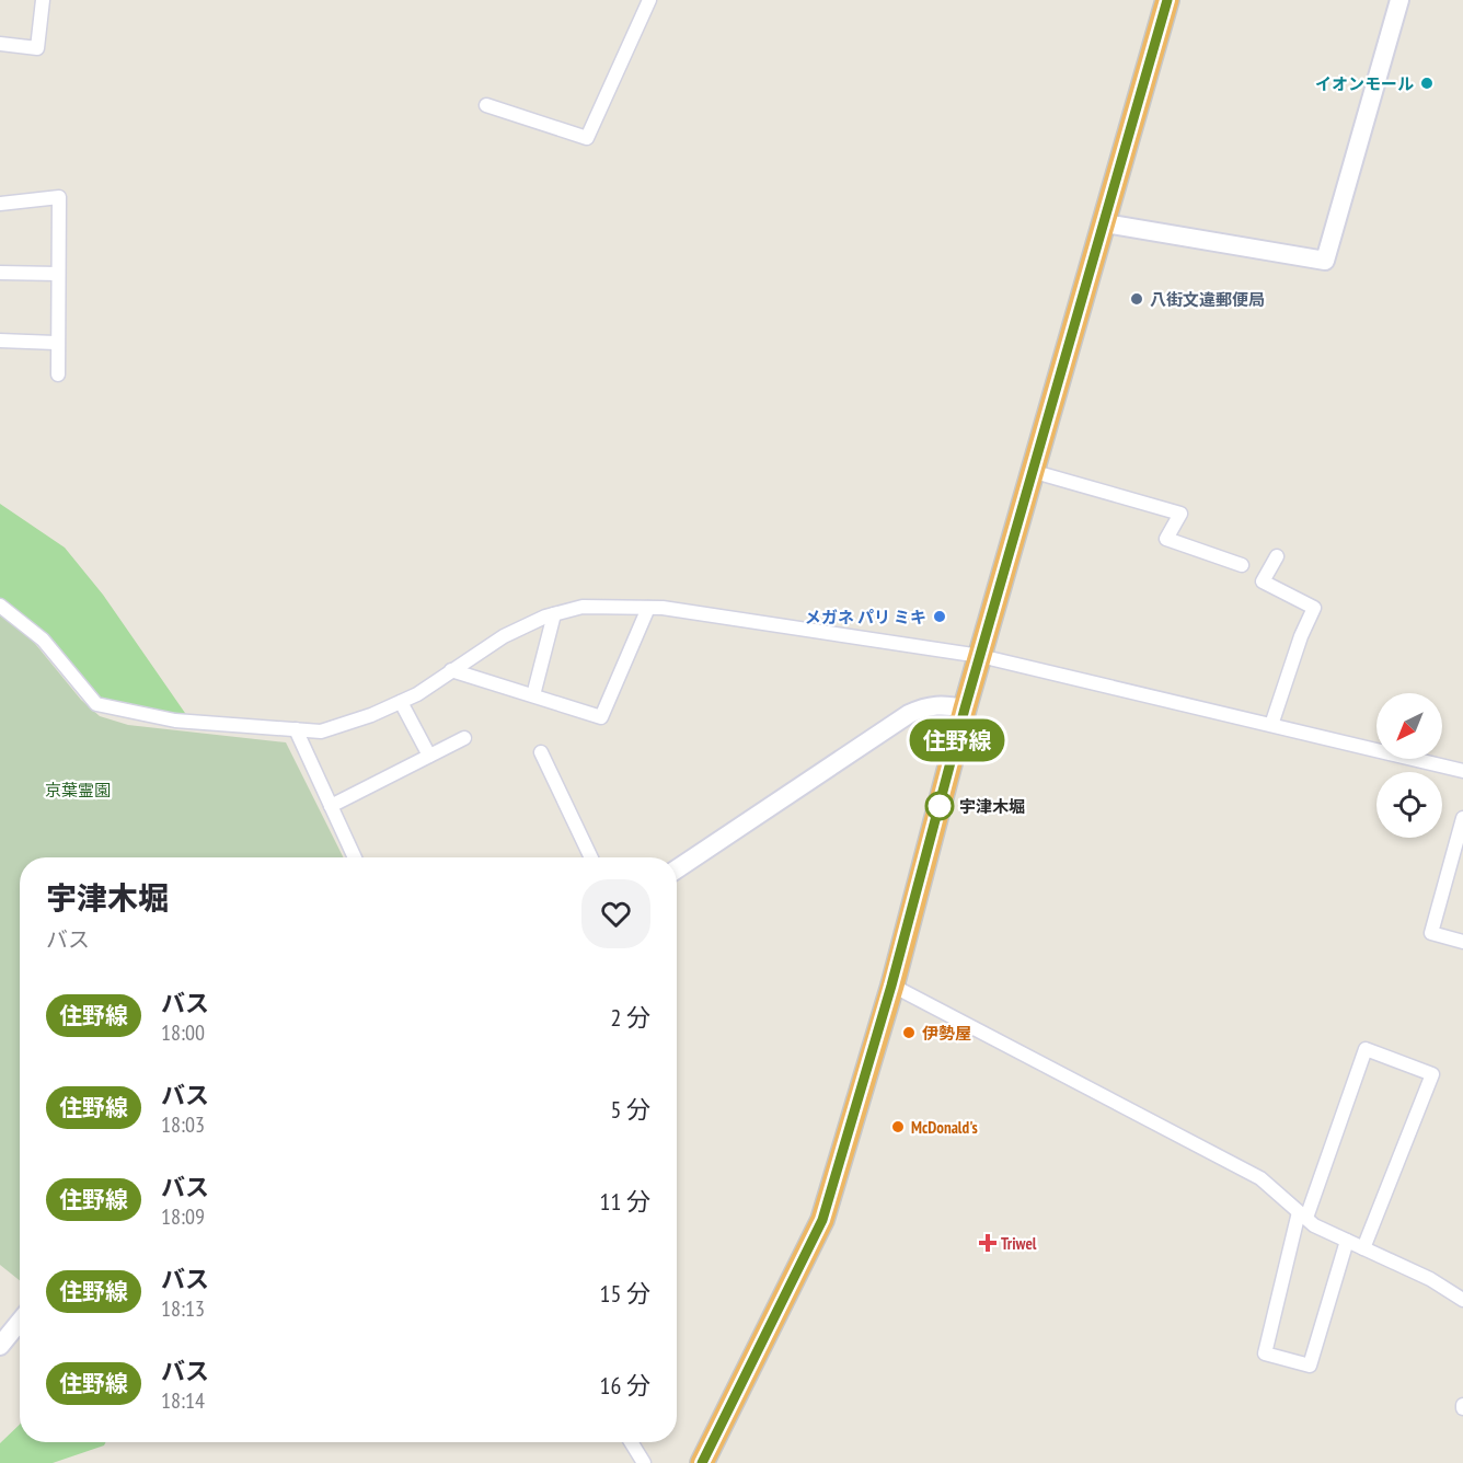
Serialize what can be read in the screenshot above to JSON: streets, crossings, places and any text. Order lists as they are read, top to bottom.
{
  "parks": ["京葉霊園"],
  "places": {
    "other": [
      "イオンモール",
      "八街文違郵便局",
      "メガネ パリ ミキ",
      "宇津木堀",
      "伊勢屋",
      "McDonald's"
    ],
    "health": ["Triwel"]
  },
  "lines": ["bus line 住野線"],
  "north": "bottom left",
  "page": {
    "on_map": "住野線",
    "heading": ["宇津木堀", "バス"],
    "list": [
      {
        "mark": "住野線",
        "name": "バス",
        "note": "18:00",
        "value": "2 分"
      },
      {
        "mark": "住野線",
        "name": "バス",
        "note": "18:03",
        "value": "5 分"
      },
      {
        "mark": "住野線",
        "name": "バス",
        "note": "18:09",
        "value": "11 分"
      },
      {
        "mark": "住野線",
        "name": "バス",
        "note": "18:13",
        "value": "15 分"
      },
      {
        "mark": "住野線",
        "name": "バス",
        "note": "18:14",
        "value": "16 分"
      }
    ]
  }
}
